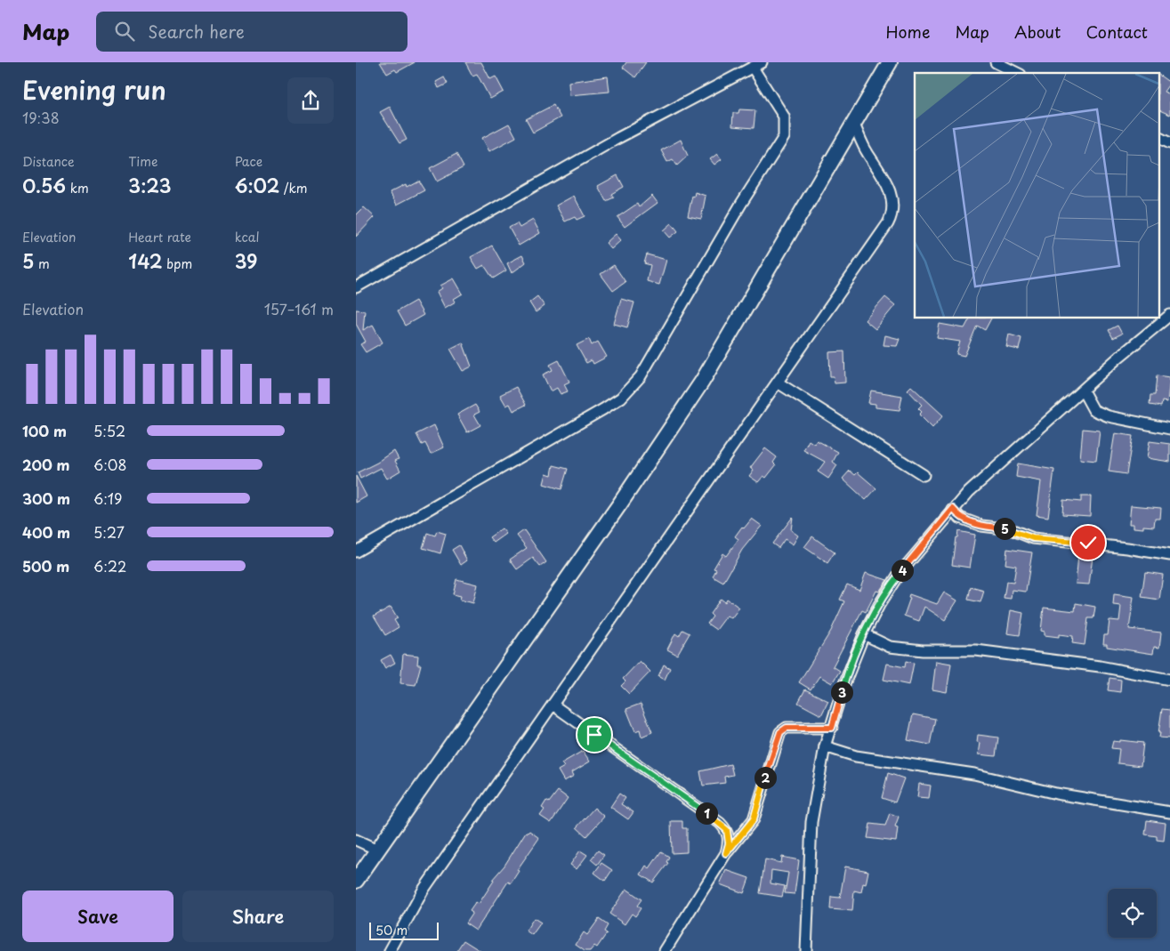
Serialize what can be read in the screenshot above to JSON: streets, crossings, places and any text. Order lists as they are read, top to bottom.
{
  "scale_bar": "50 m",
  "page": {
    "header": "Map",
    "search": "Search here",
    "nav": [
      "Home",
      "Map",
      "About",
      "Contact"
    ],
    "heading": ["Evening run", "19:38"],
    "stats": [
      ["Distance", "0.56 km"],
      ["Time", "3:23"],
      ["Pace", "6:02 /km"],
      ["Elevation", "5 m"],
      ["Heart rate", "142 bpm"],
      ["kcal", "39"]
    ],
    "chart": ["Elevation", "157–161 m"],
    "list": [
      {
        "name": "100 m",
        "note": "5:52"
      },
      {
        "name": "200 m",
        "note": "6:08"
      },
      {
        "name": "300 m",
        "note": "6:19"
      },
      {
        "name": "400 m",
        "note": "5:27"
      },
      {
        "name": "500 m",
        "note": "6:22"
      }
    ],
    "pins": [
      "5",
      "4",
      "3",
      "2",
      "1"
    ],
    "buttons": ["Save", "Share"],
    "scale": "50 m"
  }
}
